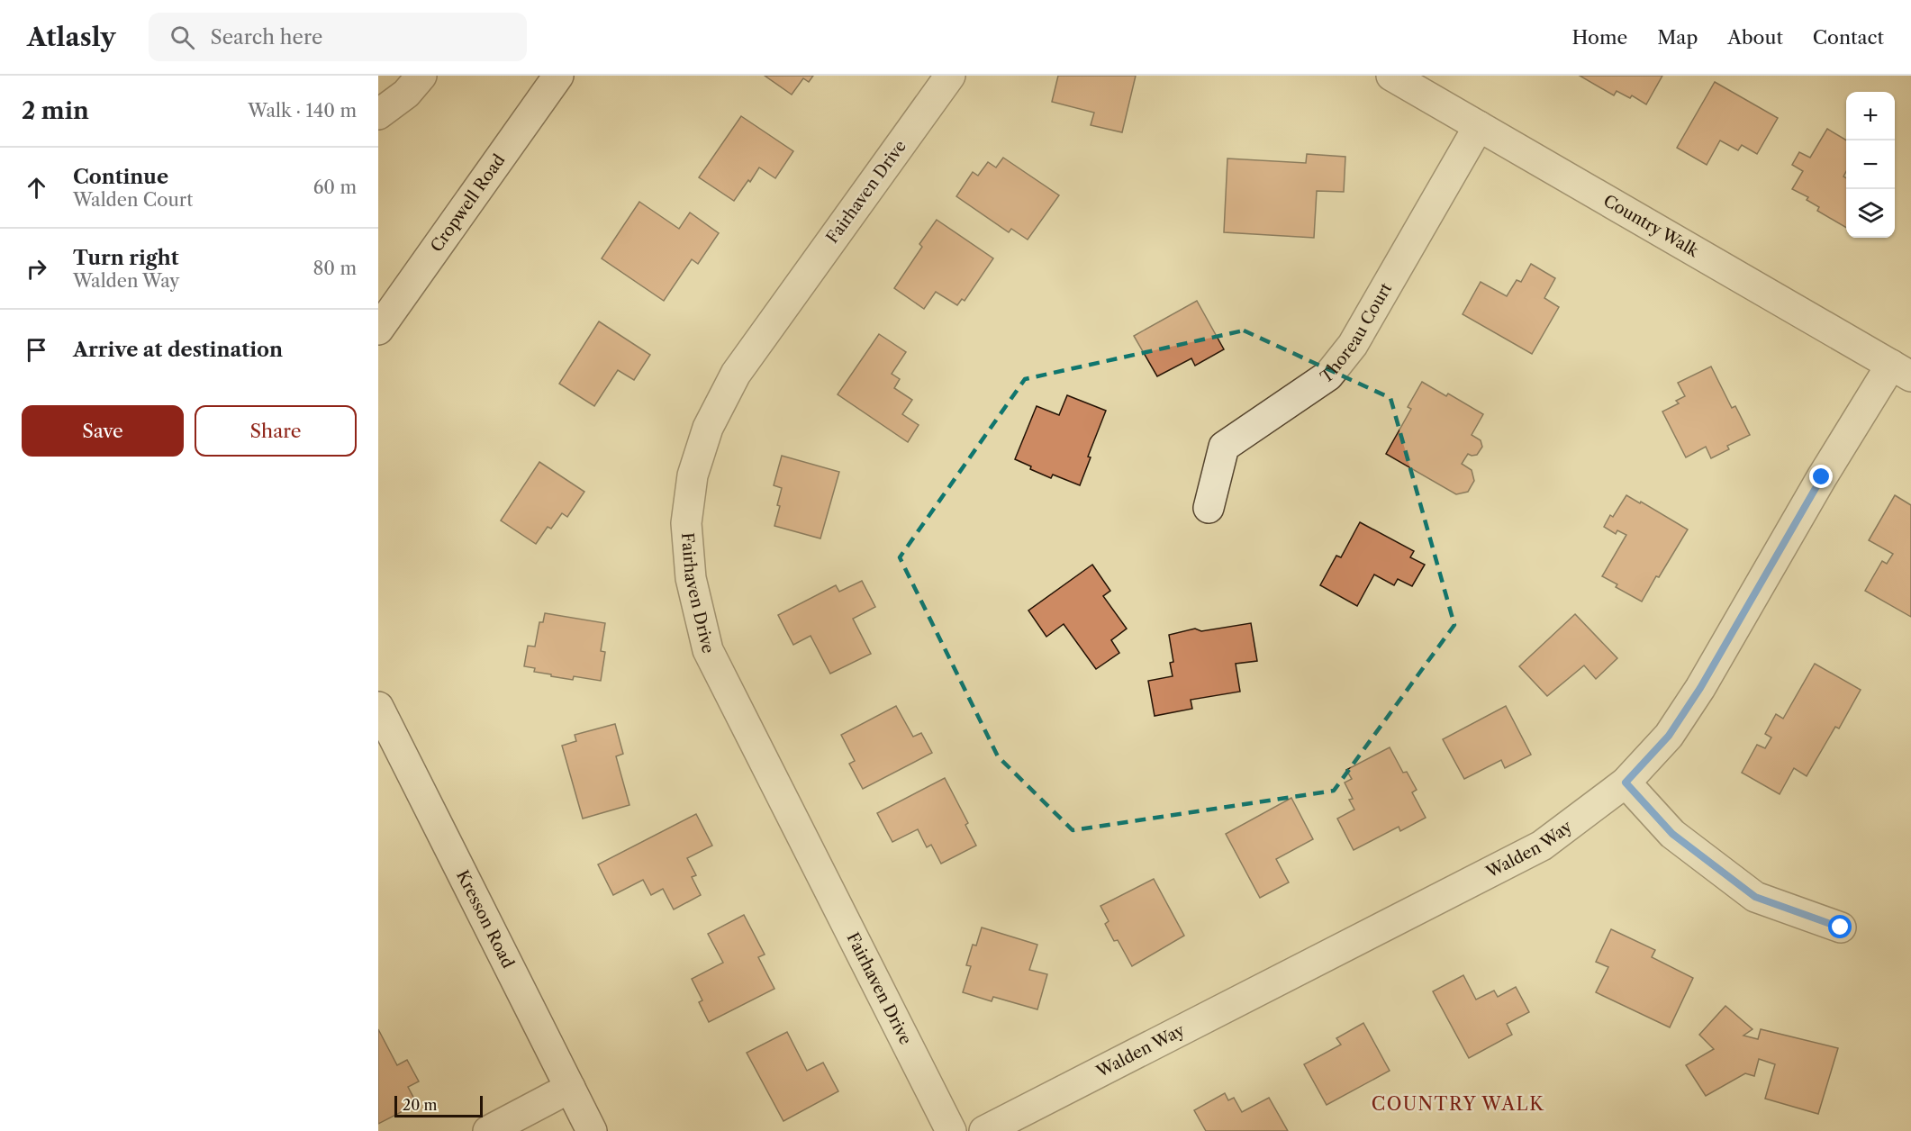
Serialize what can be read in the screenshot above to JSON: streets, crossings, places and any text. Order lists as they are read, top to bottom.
{
  "streets": {
    "street": [
      "Fairhaven Drive",
      "Cropwell Road",
      "Country Walk",
      "Thoreau Court",
      "Walden Way",
      "Kresson Road"
    ]
  },
  "crossings": [
    ["Country Walk", "Thoreau Court"],
    ["Country Walk", "Walden Way"]
  ],
  "districts": ["COUNTRY WALK"],
  "scale_bar": "20 m",
  "page": {
    "header": "Atlasly",
    "search": "Search here",
    "nav": [
      "Home",
      "Map",
      "About",
      "Contact"
    ],
    "heading": ["2 min", "Walk · 140 m"],
    "map_buttons": ["+", "−"],
    "list": [
      ["Continue", "Walden Court", "60 m"],
      ["Turn right", "Walden Way", "80 m"],
      "Arrive at destination"
    ],
    "buttons": ["Save", "Share"],
    "scale": "20 m"
  }
}
